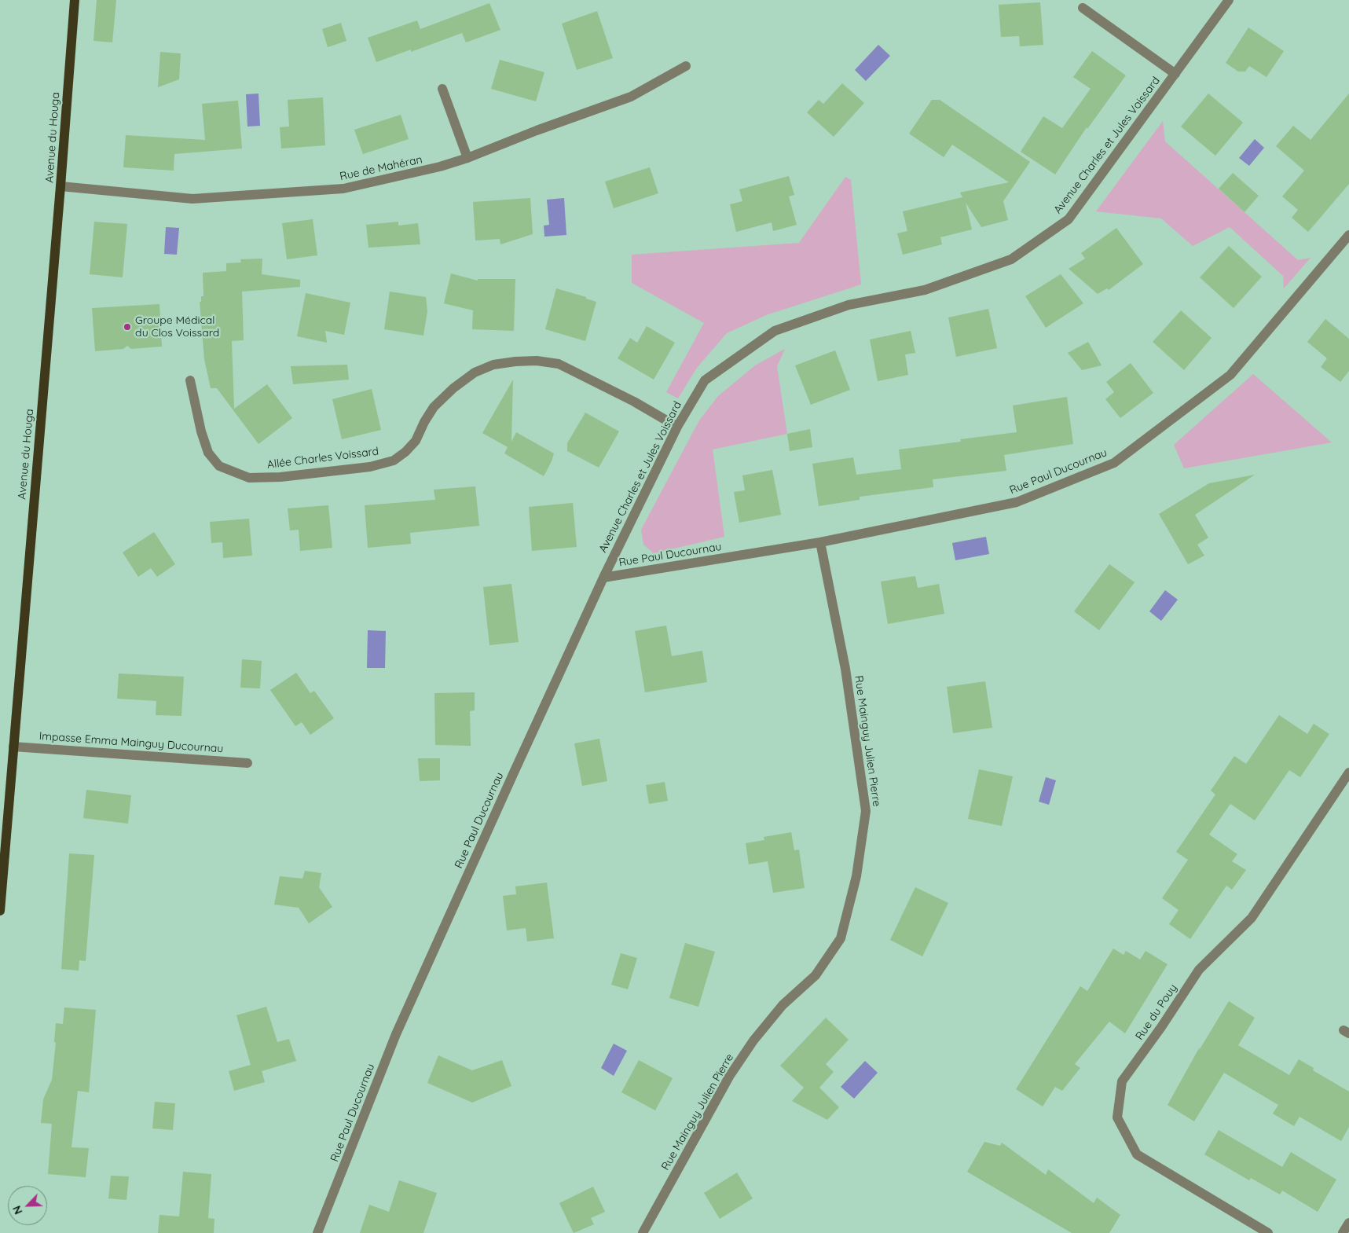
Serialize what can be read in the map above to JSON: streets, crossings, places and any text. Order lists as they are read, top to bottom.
{
  "streets": {
    "main road": ["Avenue du Houga"],
    "street": [
      "Avenue Charles et Jules Voissard",
      "Rue de Mahéran",
      "Allée Charles Voissard",
      "Rue Paul Ducournau",
      "Rue Mainguy Julien Pierre",
      "Impasse Emma Mainguy Ducournau",
      "Rue du Pouy"
    ]
  },
  "crossings": [
    ["Avenue du Houga", "Rue de Mahéran"],
    ["Avenue du Houga", "Impasse Emma Mainguy Ducournau"],
    ["Avenue Charles et Jules Voissard", "Allée Charles Voissard"],
    ["Avenue Charles et Jules Voissard", "Rue Paul Ducournau"],
    ["Rue Paul Ducournau", "Rue Mainguy Julien Pierre"]
  ],
  "places": ["Groupe Médical du Clos Voissard"],
  "north": "bottom left"
}
